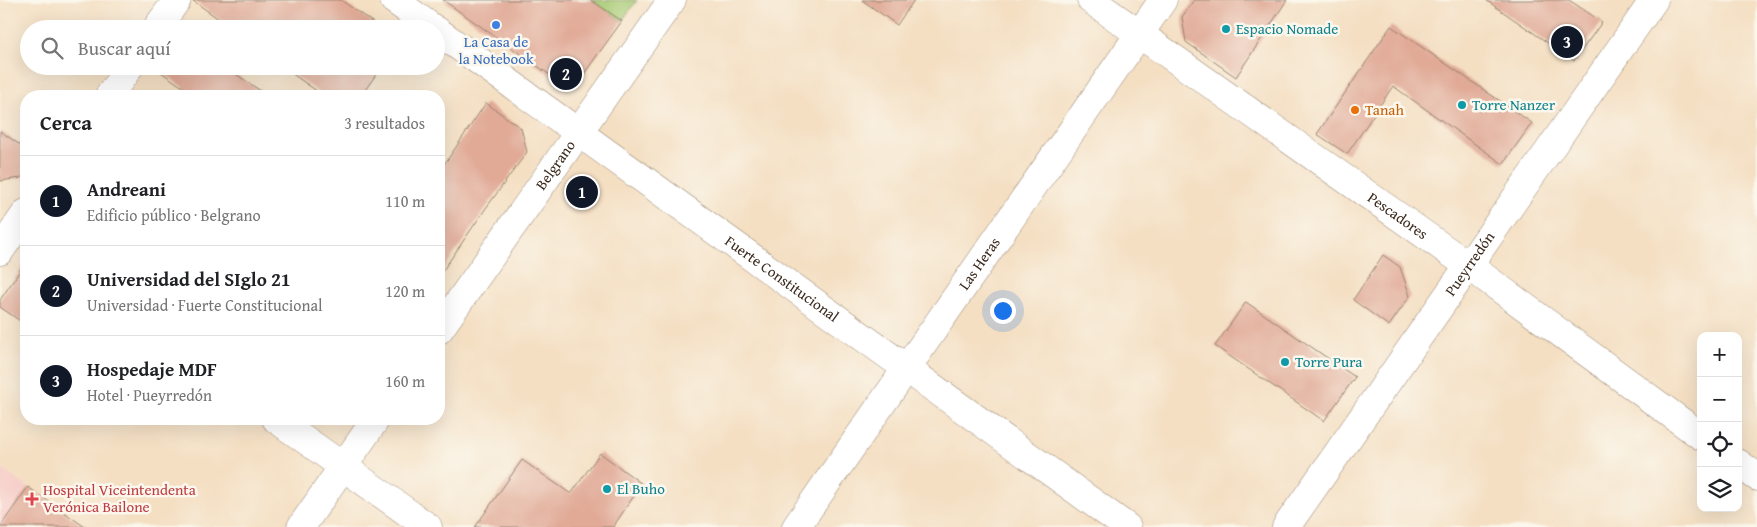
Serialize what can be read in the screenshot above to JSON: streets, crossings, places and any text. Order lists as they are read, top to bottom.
{
  "streets": {
    "street": [
      "Belgrano",
      "Pescadores",
      "Las Heras",
      "Pueyrredón",
      "Fuerte Constitucional"
    ]
  },
  "crossings": [
    ["Belgrano", "Fuerte Constitucional"],
    ["Pescadores", "Las Heras"],
    ["Pescadores", "Pueyrredón"],
    ["Las Heras", "Fuerte Constitucional"]
  ],
  "places": {
    "other": [
      "La Casa de la Notebook",
      "Espacio Nomade",
      "Torre Nanzer",
      "Tanah",
      "Torre Pura",
      "El Buho"
    ],
    "health": ["Hospital Viceintendenta Verónica Bailone"]
  },
  "page": {
    "search": "Buscar aquí",
    "pins": ["3", "2", "1"],
    "heading": ["Cerca", "3 resultados"],
    "list": [
      {
        "mark": "1",
        "name": "Andreani",
        "note": "Edificio público · Belgrano",
        "value": "110 m"
      },
      {
        "mark": "2",
        "name": "Universidad del SIglo 21",
        "note": "Universidad · Fuerte Constitucional",
        "value": "120 m"
      },
      {
        "mark": "3",
        "name": "Hospedaje MDF",
        "note": "Hotel · Pueyrredón",
        "value": "160 m"
      }
    ],
    "map_buttons": ["+", "−"]
  }
}
